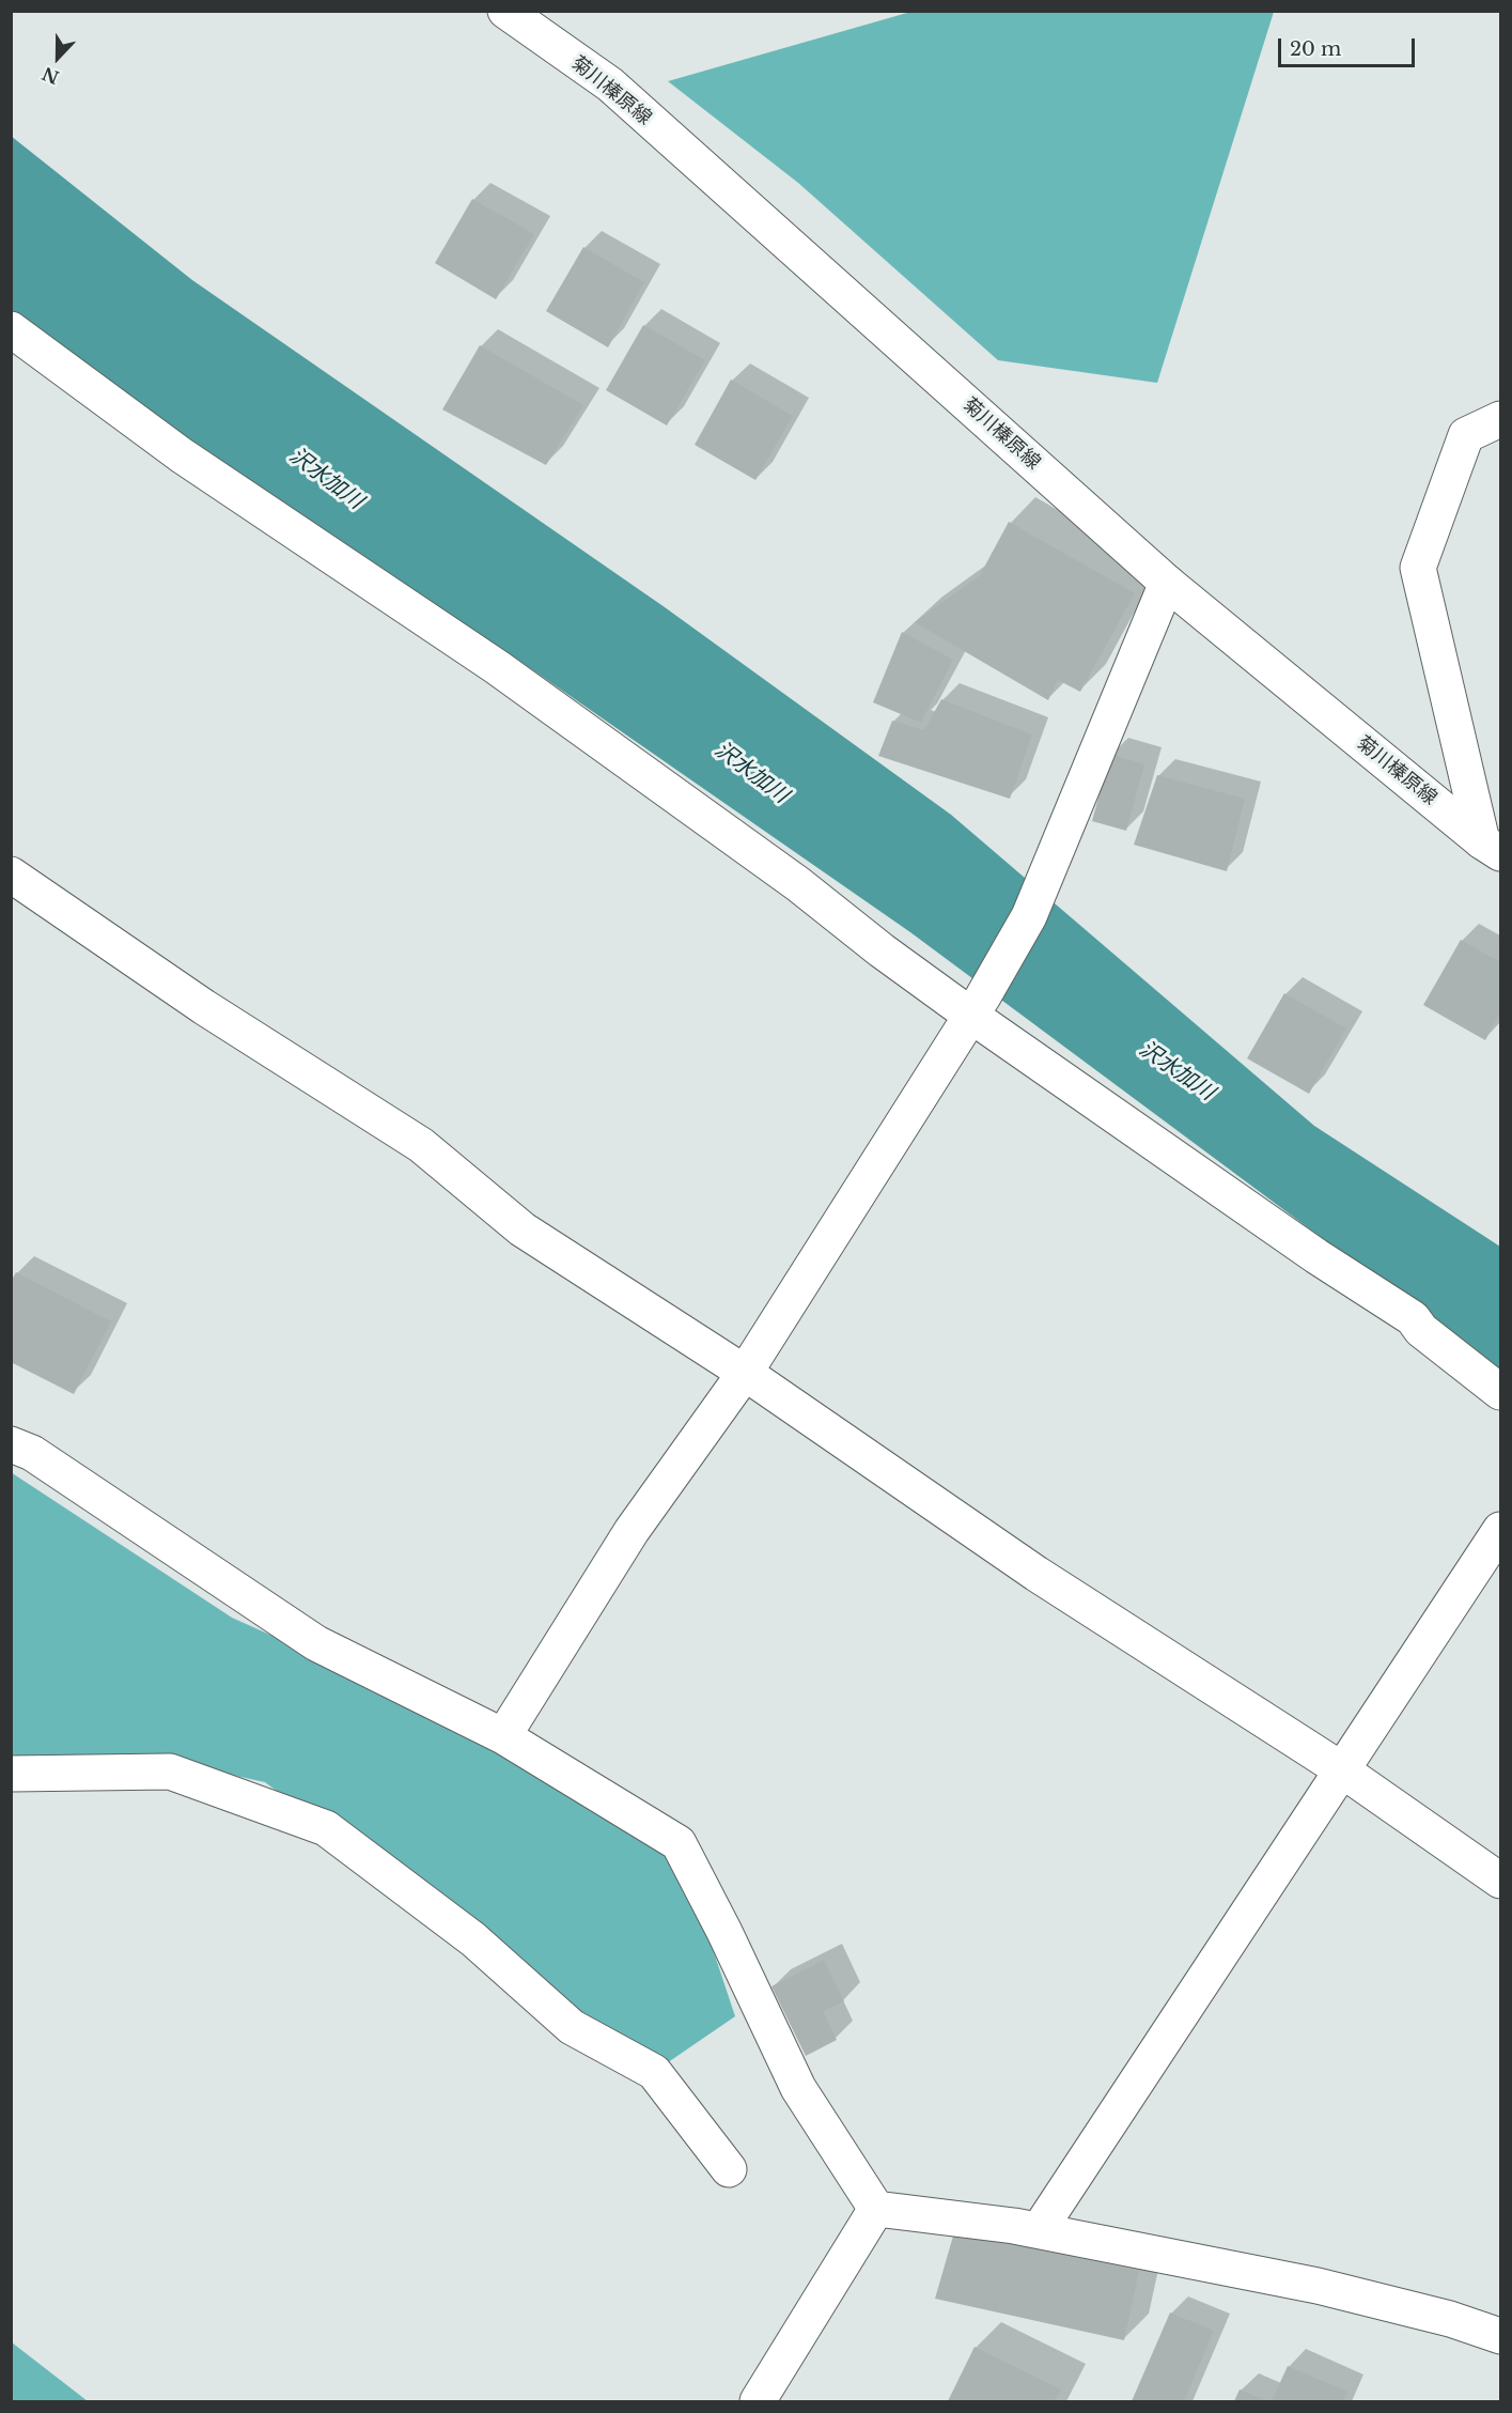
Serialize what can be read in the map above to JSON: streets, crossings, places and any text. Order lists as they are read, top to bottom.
{
  "streets": {
    "street": ["菊川榛原線"]
  },
  "water": ["沢水加川"],
  "scale_bar": "20 m",
  "north": "bottom"
}
